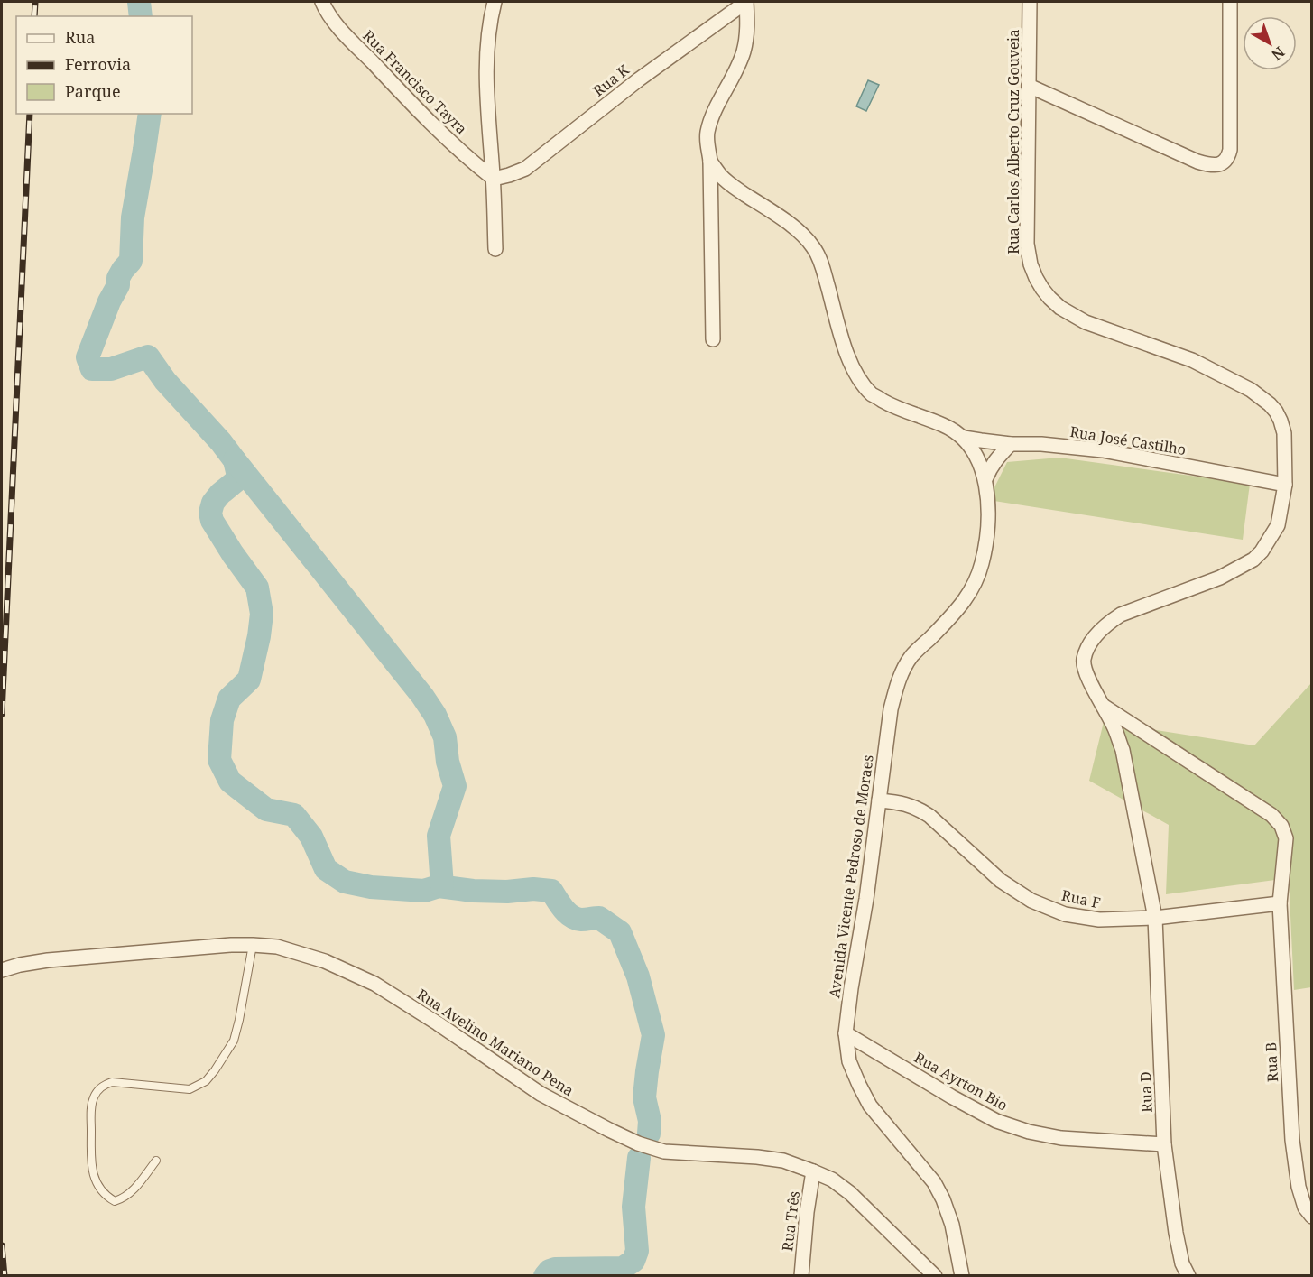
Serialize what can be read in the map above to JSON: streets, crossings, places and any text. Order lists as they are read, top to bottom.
{
  "streets": {
    "street": [
      "Rua K",
      "Rua Francisco Tayra",
      "Rua Carlos Alberto Cruz Gouveia",
      "Rua José Castilho",
      "Avenida Vicente Pedroso de Moraes",
      "Rua F",
      "Rua Avelino Mariano Pena",
      "Rua B",
      "Rua Ayrton Bio",
      "Rua D",
      "Rua Três"
    ]
  },
  "crossings": [
    ["Rua K", "Rua Francisco Tayra"],
    ["Rua Carlos Alberto Cruz Gouveia", "Rua José Castilho"],
    ["Rua Carlos Alberto Cruz Gouveia", "Rua F"],
    ["Rua Carlos Alberto Cruz Gouveia", "Rua B"],
    ["Rua Carlos Alberto Cruz Gouveia", "Rua D"],
    ["Rua José Castilho", "Avenida Vicente Pedroso de Moraes"],
    ["Avenida Vicente Pedroso de Moraes", "Rua F"],
    ["Avenida Vicente Pedroso de Moraes", "Rua Ayrton Bio"],
    ["Rua F", "Rua B"],
    ["Rua F", "Rua D"],
    ["Rua Avelino Mariano Pena", "Rua Três"],
    ["Rua Ayrton Bio", "Rua D"]
  ],
  "legend": ["Rua", "Ferrovia", "Parque"],
  "north": "bottom right"
}
